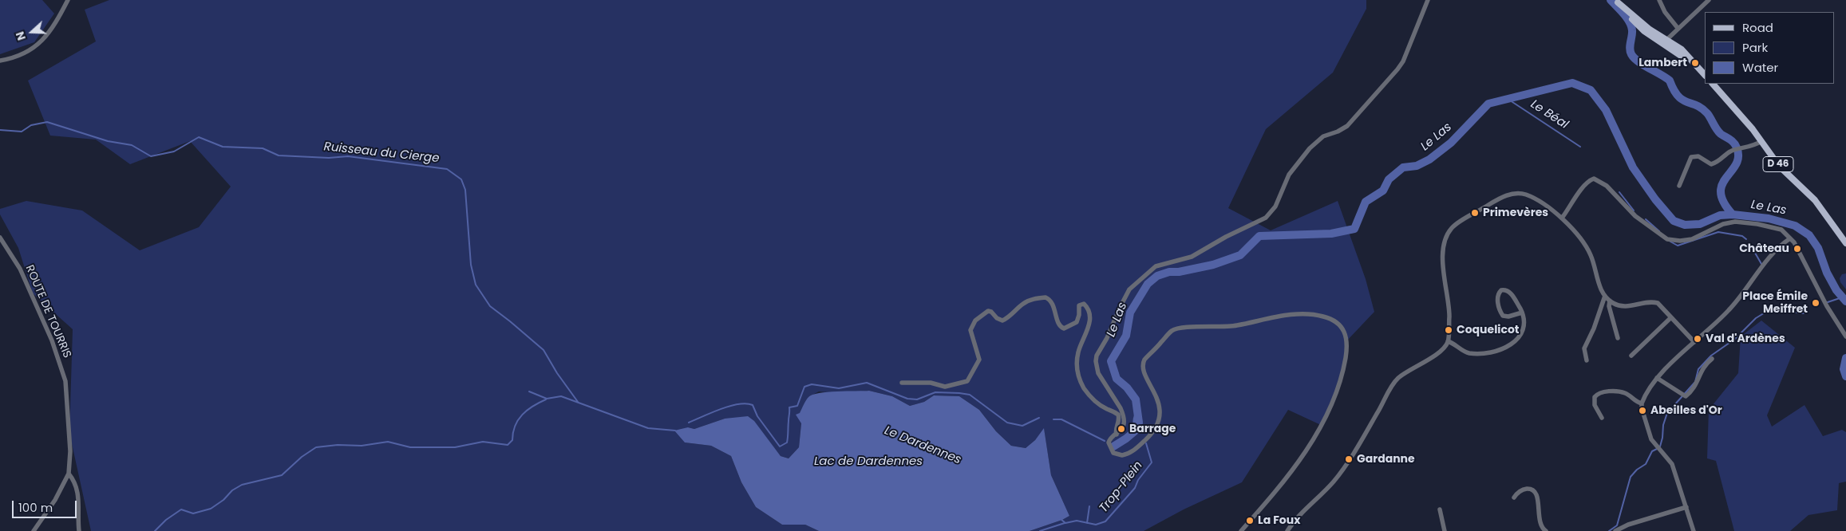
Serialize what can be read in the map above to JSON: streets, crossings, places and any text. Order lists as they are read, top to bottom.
{
  "streets": {
    "main road": ["D 46"],
    "street": ["ROUTE DE TOURRIS"]
  },
  "water": [
    "Le Béal",
    "Le Las",
    "Ruisseau du Cierge",
    "Le Dardennes",
    "Lac de Dardennes",
    "Trop-Plein"
  ],
  "places": [
    "Lambert",
    "Primevères",
    "Château",
    "Place Émile Meiffret",
    "Coquelicot",
    "Val d'Ardènes",
    "Abeilles d'Or",
    "Barrage",
    "Gardanne",
    "La Foux"
  ],
  "legend": ["Road", "Park", "Water"],
  "scale_bar": "100 m",
  "north": "left"
}
